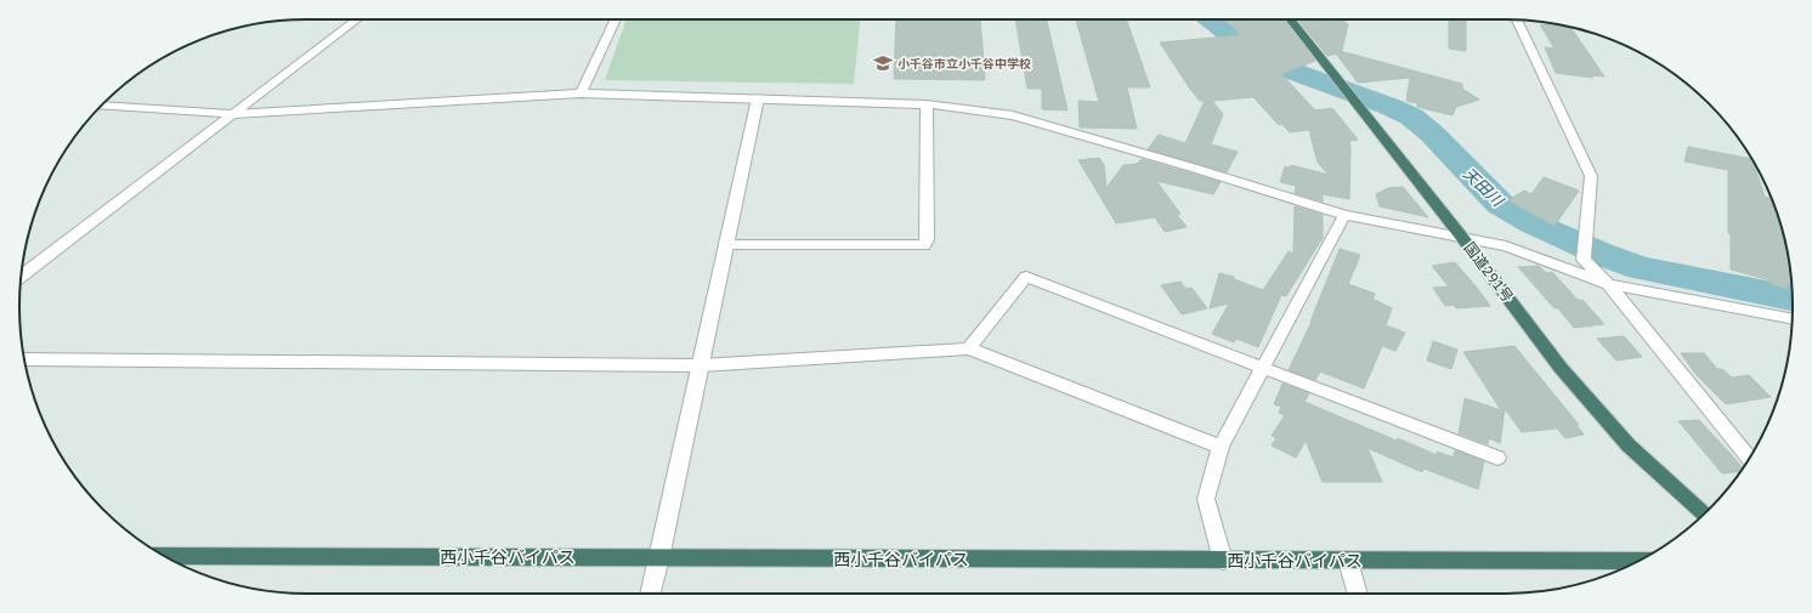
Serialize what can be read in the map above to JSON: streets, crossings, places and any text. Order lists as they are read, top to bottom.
{
  "streets": {
    "highway": ["国道291号", "西小千谷バイパス"]
  },
  "water": ["天田川"],
  "places": {
    "school or university": ["小千谷市立小千谷中学校"]
  }
}
